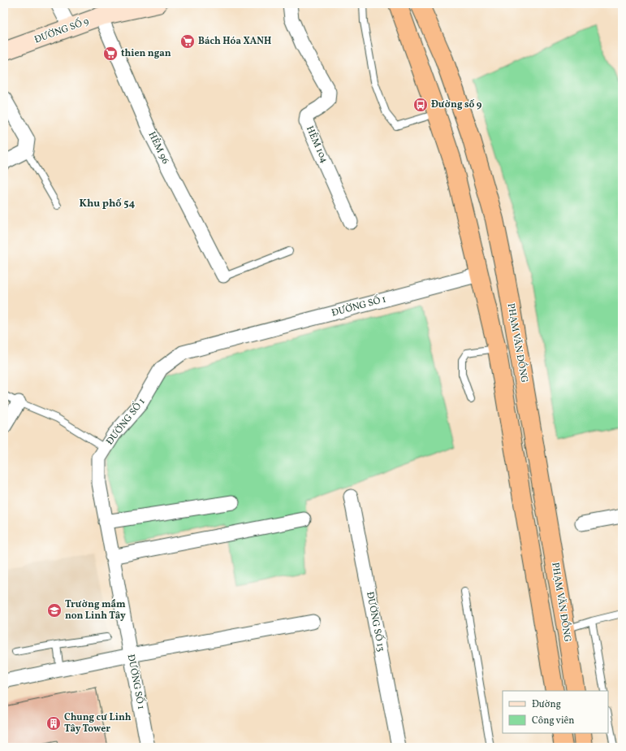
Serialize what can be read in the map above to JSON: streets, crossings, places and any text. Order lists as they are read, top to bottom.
{
  "streets": {
    "highway": ["PHẠM VĂN ĐỒNG"],
    "street": [
      "ĐƯỜNG SỐ 9",
      "HẺM 104",
      "HẺM 96",
      "ĐƯỜNG SỐ 1",
      "ĐƯỜNG SỐ 13"
    ]
  },
  "crossings": [
    ["ĐƯỜNG SỐ 9", "HẺM 96"]
  ],
  "districts": ["Khu phố 54"],
  "places": {
    "supermarket": ["Bách Hóa XANH", "thien ngan"],
    "bus stop": ["Đường số 9"],
    "school or university": ["Trường mầm non Linh Tây"],
    "building": ["Chung cư Linh Tây Tower"]
  },
  "legend": ["Đường", "Công viên"]
}
